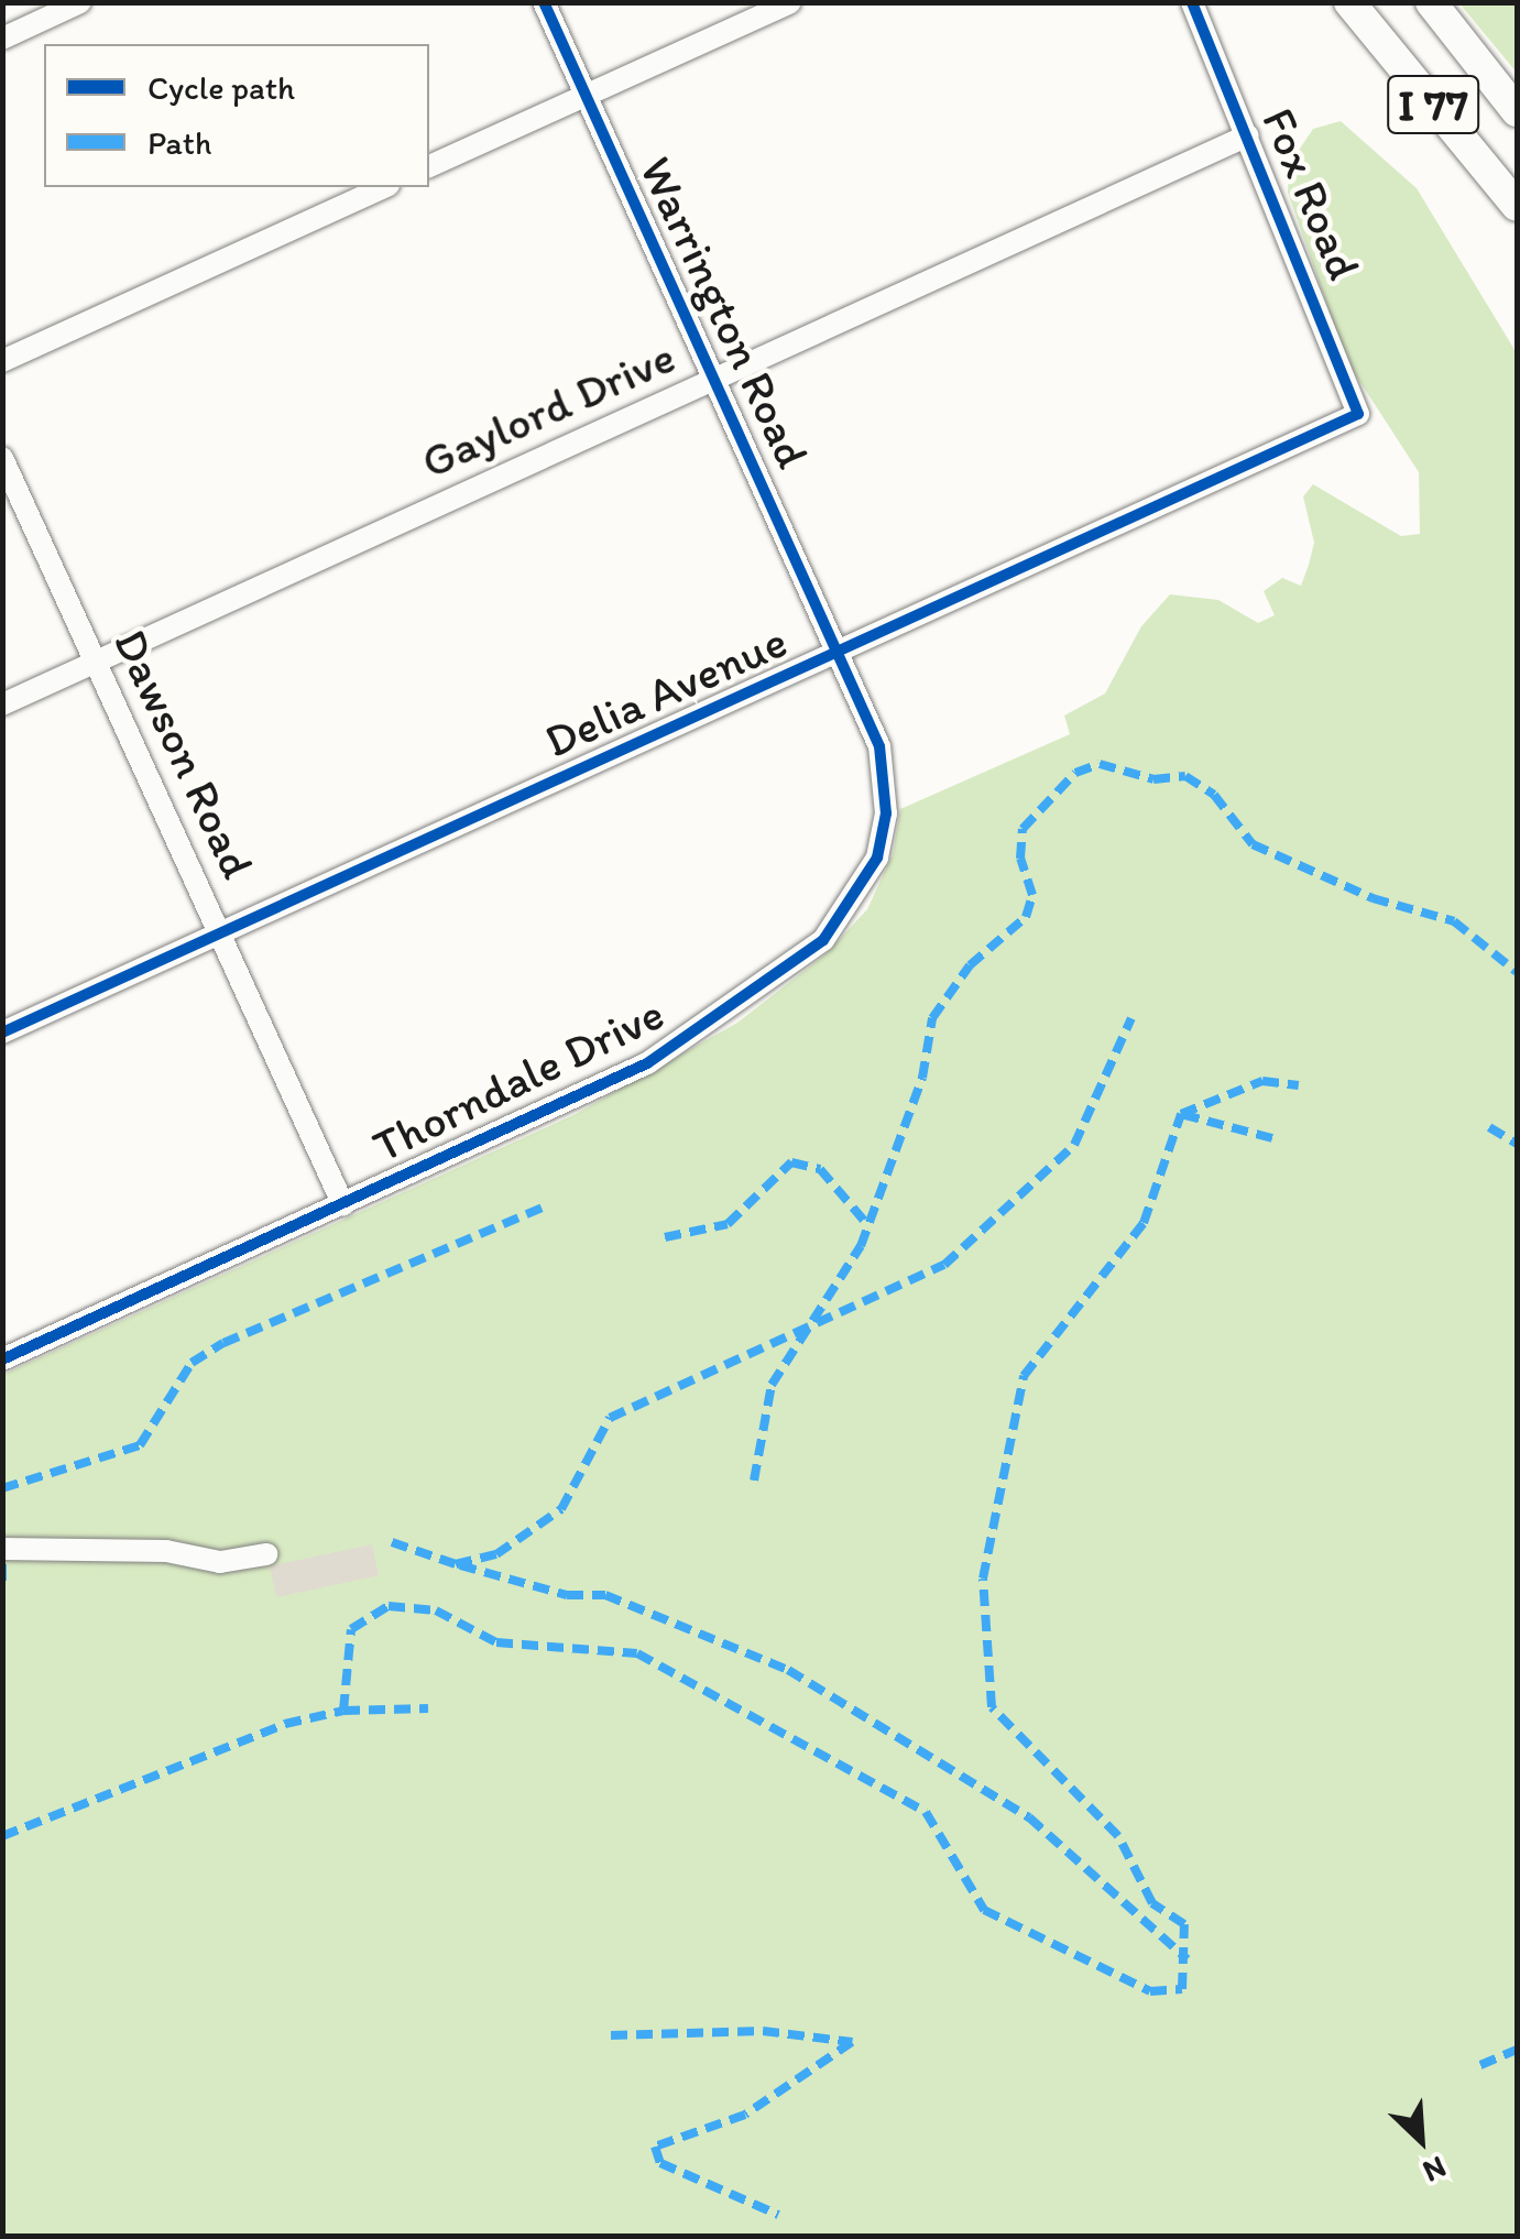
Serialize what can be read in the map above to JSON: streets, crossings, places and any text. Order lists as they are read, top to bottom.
{
  "streets": {
    "highway": ["I 77"],
    "street": [
      "Fox Road",
      "Warrington Road",
      "Gaylord Drive",
      "Delia Avenue",
      "Dawson Road",
      "Thorndale Drive"
    ]
  },
  "crossings": [
    ["Fox Road", "Gaylord Drive"],
    ["Fox Road", "Delia Avenue"],
    ["Warrington Road", "Gaylord Drive"],
    ["Warrington Road", "Delia Avenue"],
    ["Warrington Road", "Thorndale Drive"],
    ["Gaylord Drive", "Dawson Road"],
    ["Delia Avenue", "Dawson Road"],
    ["Delia Avenue", "Thorndale Drive"],
    ["Dawson Road", "Thorndale Drive"]
  ],
  "legend": ["Cycle path", "Path"],
  "north": "bottom right"
}
